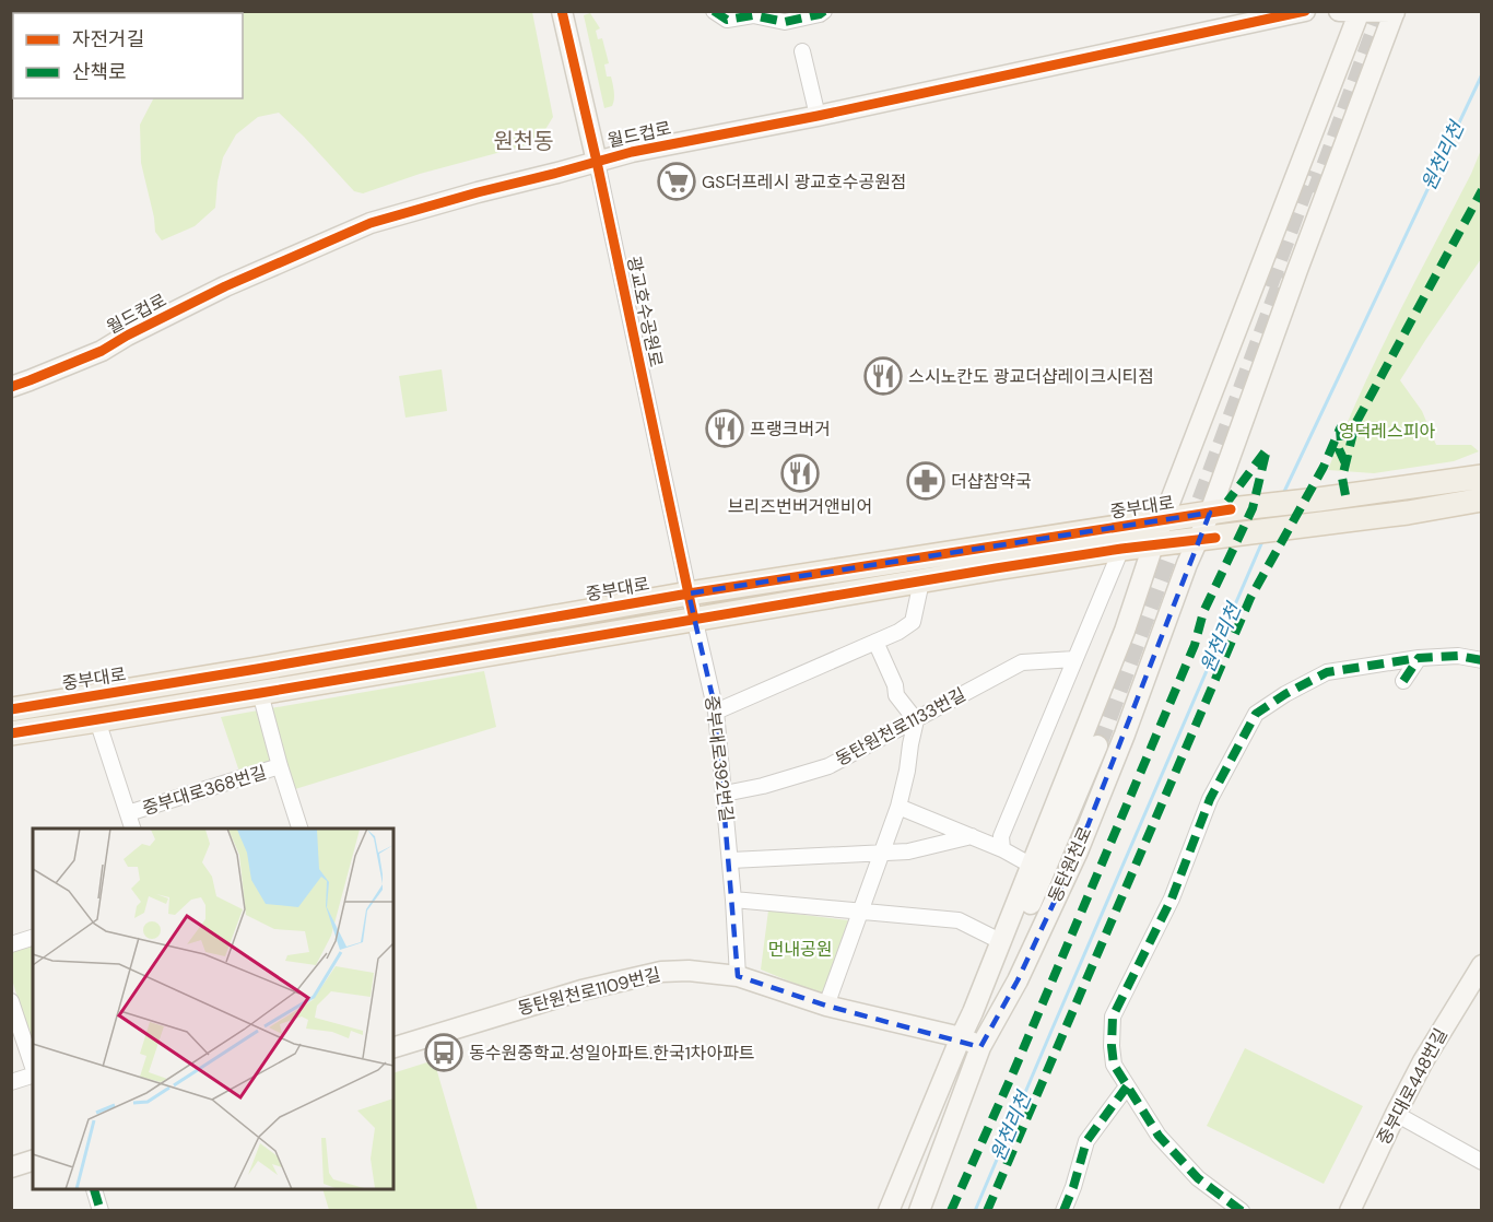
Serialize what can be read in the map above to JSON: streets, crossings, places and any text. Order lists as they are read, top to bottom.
{
  "streets": {
    "main road": [
      "월드컵로",
      "광교호수공원로",
      "중부대로",
      "동탄원천로",
      "동탄원천로1109번길",
      "중부대로448번길"
    ],
    "street": ["동탄원천로1133번길", "중부대로392번길", "중부대로368번길"]
  },
  "crossings": [
    ["월드컵로", "광교호수공원로"],
    ["광교호수공원로", "중부대로"],
    ["광교호수공원로", "중부대로392번길"],
    ["중부대로", "중부대로392번길"],
    ["중부대로", "중부대로368번길"],
    ["중부대로", "동탄원천로"],
    ["동탄원천로1133번길", "중부대로392번길"],
    ["중부대로392번길", "동탄원천로1109번길"],
    ["동탄원천로", "동탄원천로1109번길"]
  ],
  "districts": ["원천동"],
  "water": ["원천리천"],
  "parks": ["영덕레스피아", "먼내공원"],
  "places": {
    "supermarket": ["GS더프레시 광교호수공원점"],
    "restaurant": ["스시노칸도 광교더샵레이크시티점", "프랭크버거", "브리즈번버거앤비어"],
    "pharmacy": ["더샵참약국"],
    "bus stop": ["동수원중학교.성일아파트.한국1차아파트"]
  },
  "legend": ["자전거길", "산책로"]
}
